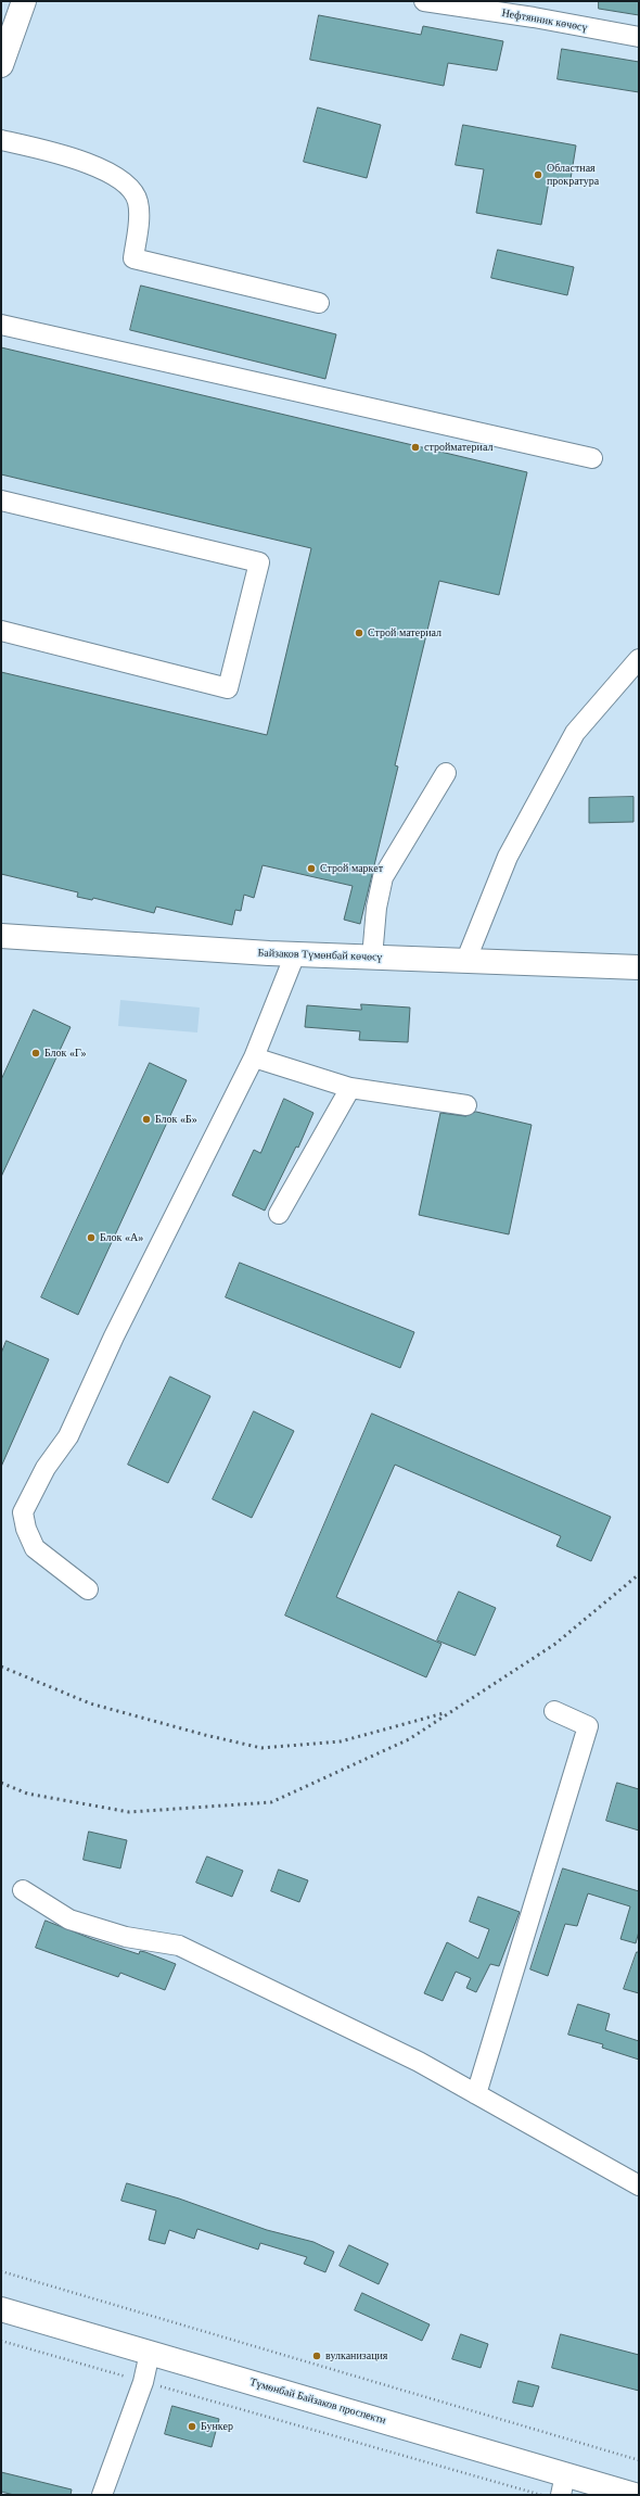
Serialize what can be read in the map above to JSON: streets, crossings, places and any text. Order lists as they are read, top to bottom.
{
  "streets": {
    "main road": ["Байзаков Түмөнбай көчөсү", "Түмөнбай Байзаков проспекти"],
    "street": ["Нефтянник көчөсү"]
  },
  "places": [
    "Областная прократура",
    "стройматериал",
    "Строй материал",
    "Строй маркет",
    "Блок «Г»",
    "Блок «Б»",
    "Блок «А»",
    "вулканизация",
    "Бункер"
  ]
}
